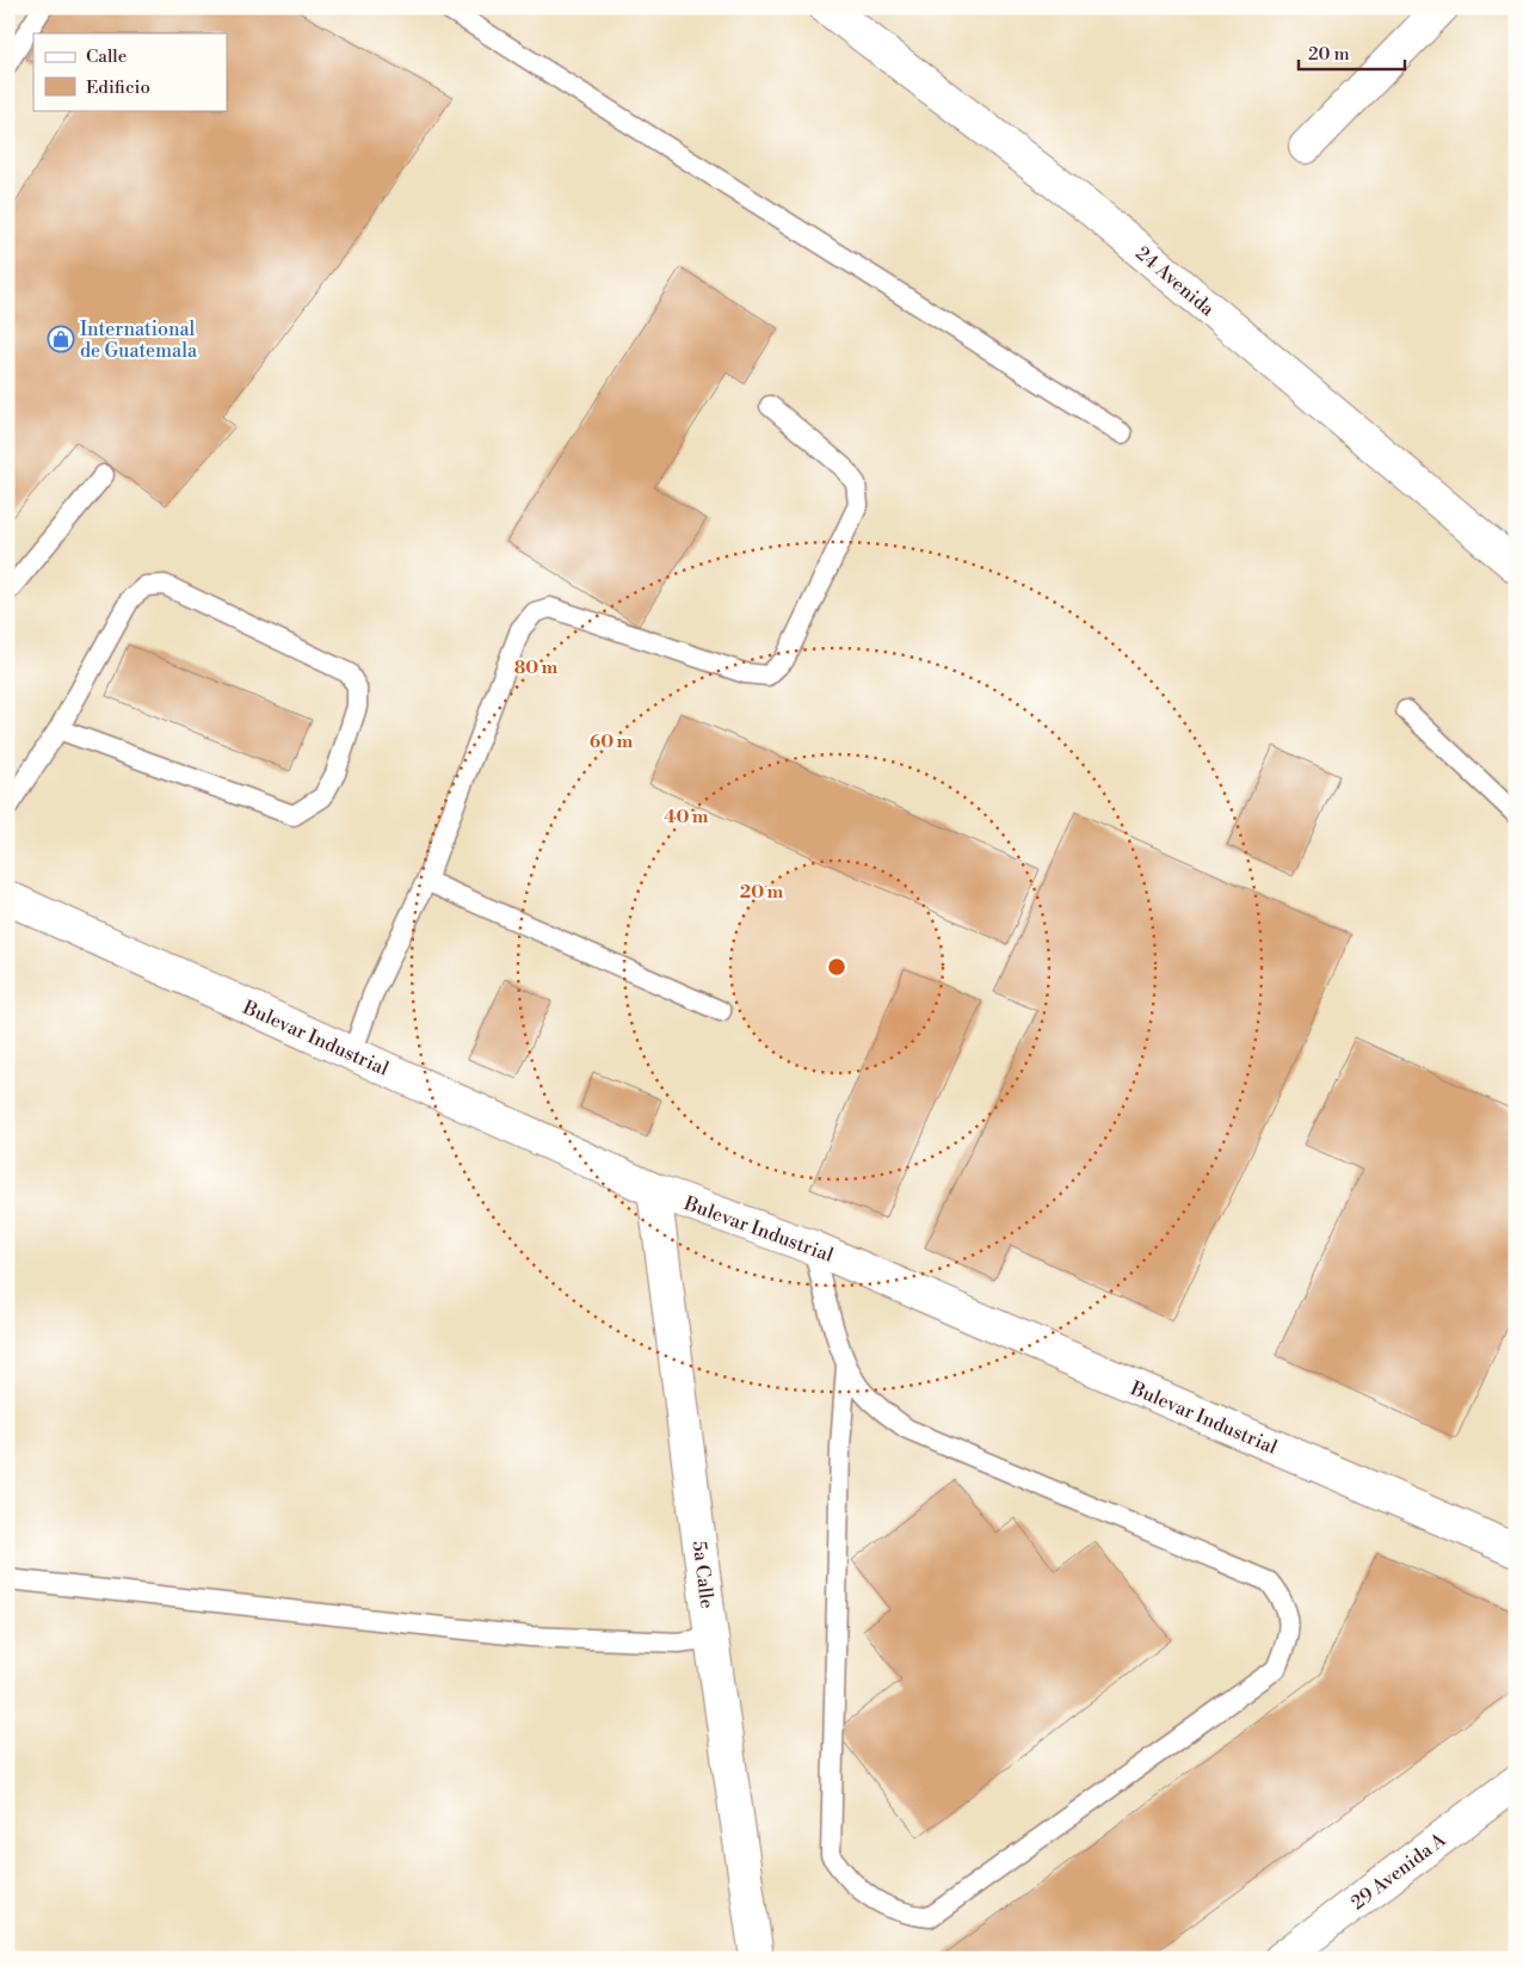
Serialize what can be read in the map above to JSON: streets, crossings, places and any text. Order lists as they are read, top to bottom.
{
  "streets": {
    "street": [
      "24 Avenida",
      "Bulevar Industrial",
      "5a Calle",
      "29 Avenida A"
    ]
  },
  "crossings": [
    ["Bulevar Industrial", "5a Calle"]
  ],
  "places": {
    "shop": ["International de Guatemala"]
  },
  "legend": ["Calle", "Edificio"],
  "scale_bar": "20 m",
  "rings": [
    "80 m",
    "60 m",
    "40 m",
    "20 m"
  ]
}
